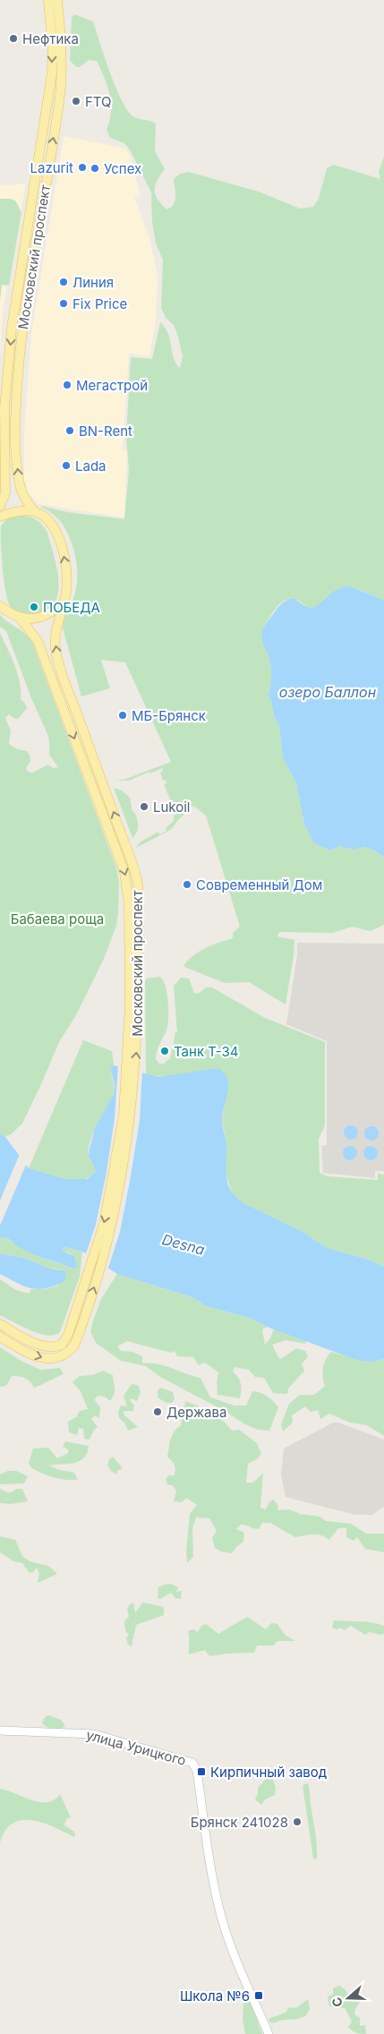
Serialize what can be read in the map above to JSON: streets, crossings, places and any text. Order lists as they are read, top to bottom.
{
  "streets": {
    "main road": ["Московский проспект", "улица Урицкого"]
  },
  "water": ["озеро Баллон", "Desna"],
  "parks": ["Бабаева роща"],
  "places": {
    "other": [
      "Нефтика",
      "FTQ",
      "Lazurit",
      "Успех",
      "Линия",
      "Fix Price",
      "Мегастрой",
      "BN-Rent",
      "Lada",
      "ПОБЕДА",
      "МБ-Брянск",
      "Lukoil",
      "Современный Дом",
      "Танк Т-34",
      "Держава",
      "Брянск 241028"
    ],
    "transit": ["Кирпичный завод", "Школа №6"]
  },
  "north": "left"
}
